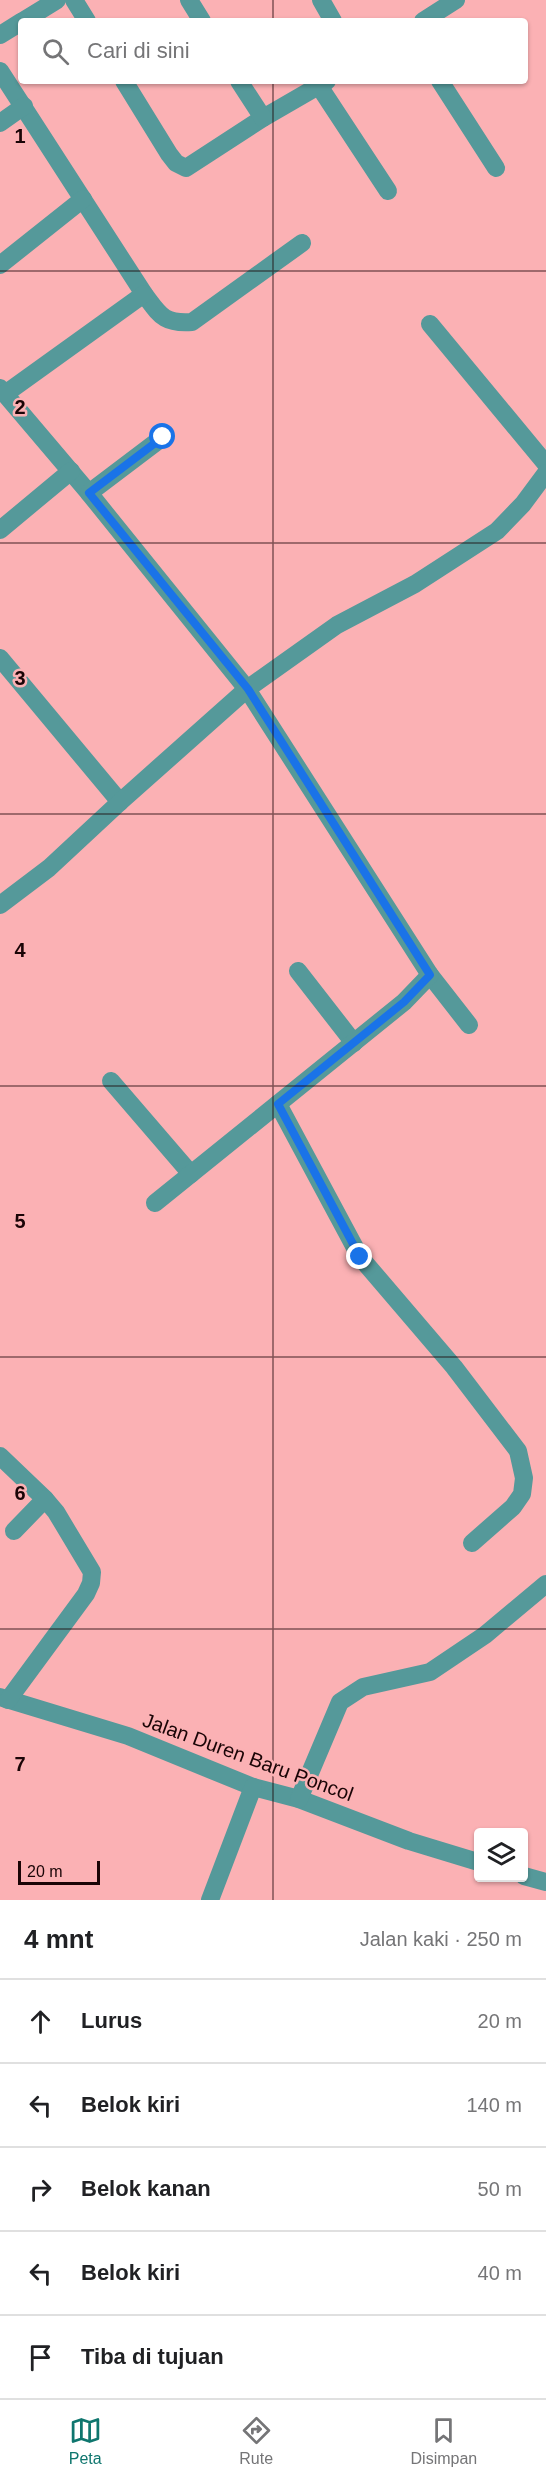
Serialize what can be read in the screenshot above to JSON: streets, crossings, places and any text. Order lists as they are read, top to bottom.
{
  "streets": {
    "street": ["Jalan Duren Baru Poncol"]
  },
  "scale_bar": "20 m",
  "page": {
    "search": "Cari di sini",
    "scale": "20 m",
    "heading": ["4 mnt", "Jalan kaki · 250 m"],
    "list": [
      ["Lurus", "20 m"],
      ["Belok kiri", "140 m"],
      ["Belok kanan", "50 m"],
      ["Belok kiri", "40 m"],
      "Tiba di tujuan"
    ],
    "nav": ["Peta", "Rute", "Disimpan"]
  },
  "grid": {
    "rows": [
      "1",
      "2",
      "3",
      "4",
      "5",
      "6",
      "7"
    ]
  }
}
